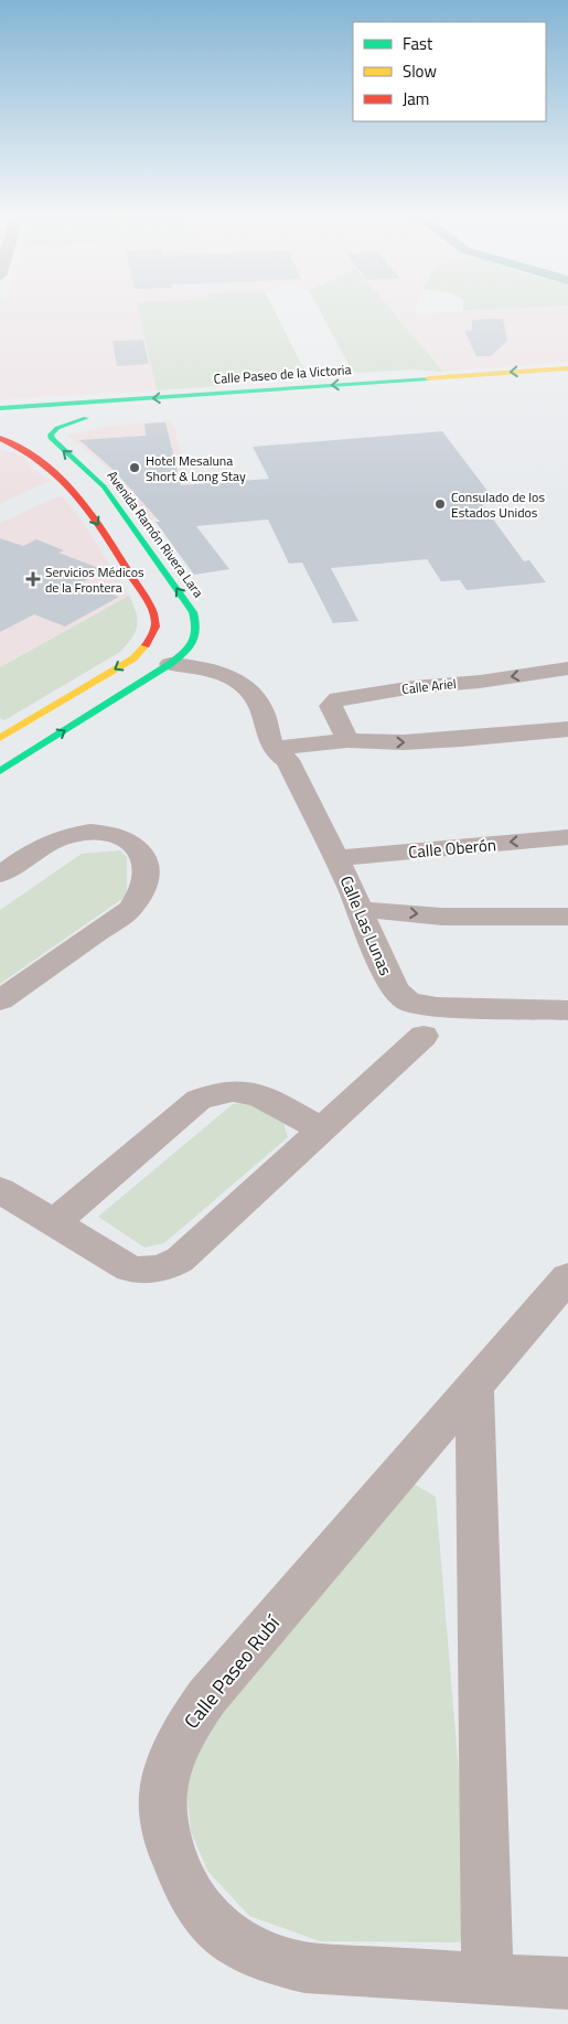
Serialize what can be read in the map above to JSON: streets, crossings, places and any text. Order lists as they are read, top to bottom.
{
  "streets": {
    "street": [
      "Calle Paseo de la Victoria",
      "Avenida Ramón Rivera Lara",
      "Calle Ariel",
      "Calle Oberón",
      "Calle Las Lunas",
      "Calle Paseo Rubí"
    ]
  },
  "crossings": [
    ["Avenida Ramón Rivera Lara", "Calle Las Lunas"],
    ["Calle Oberón", "Calle Las Lunas"]
  ],
  "one_way": ["Calle Paseo de la Victoria"],
  "places": {
    "other": ["Hotel Mesaluna Short & Long Stay", "Consulado de los Estados Unidos"],
    "health": ["Servicios Médicos de la Frontera"]
  },
  "legend": ["Fast", "Slow", "Jam"]
}
